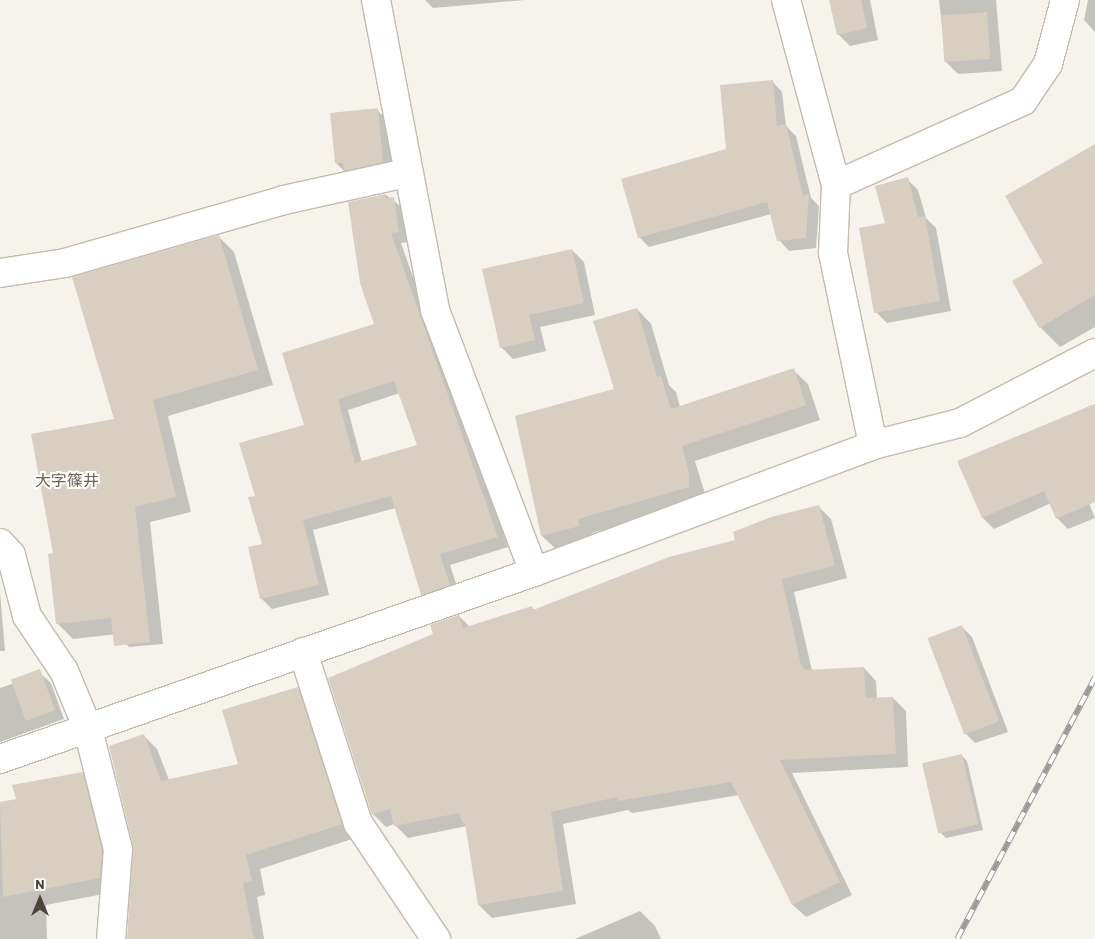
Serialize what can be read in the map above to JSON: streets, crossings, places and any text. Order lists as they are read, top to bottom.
{
  "districts": ["大字篠井"],
  "north": "top"
}
